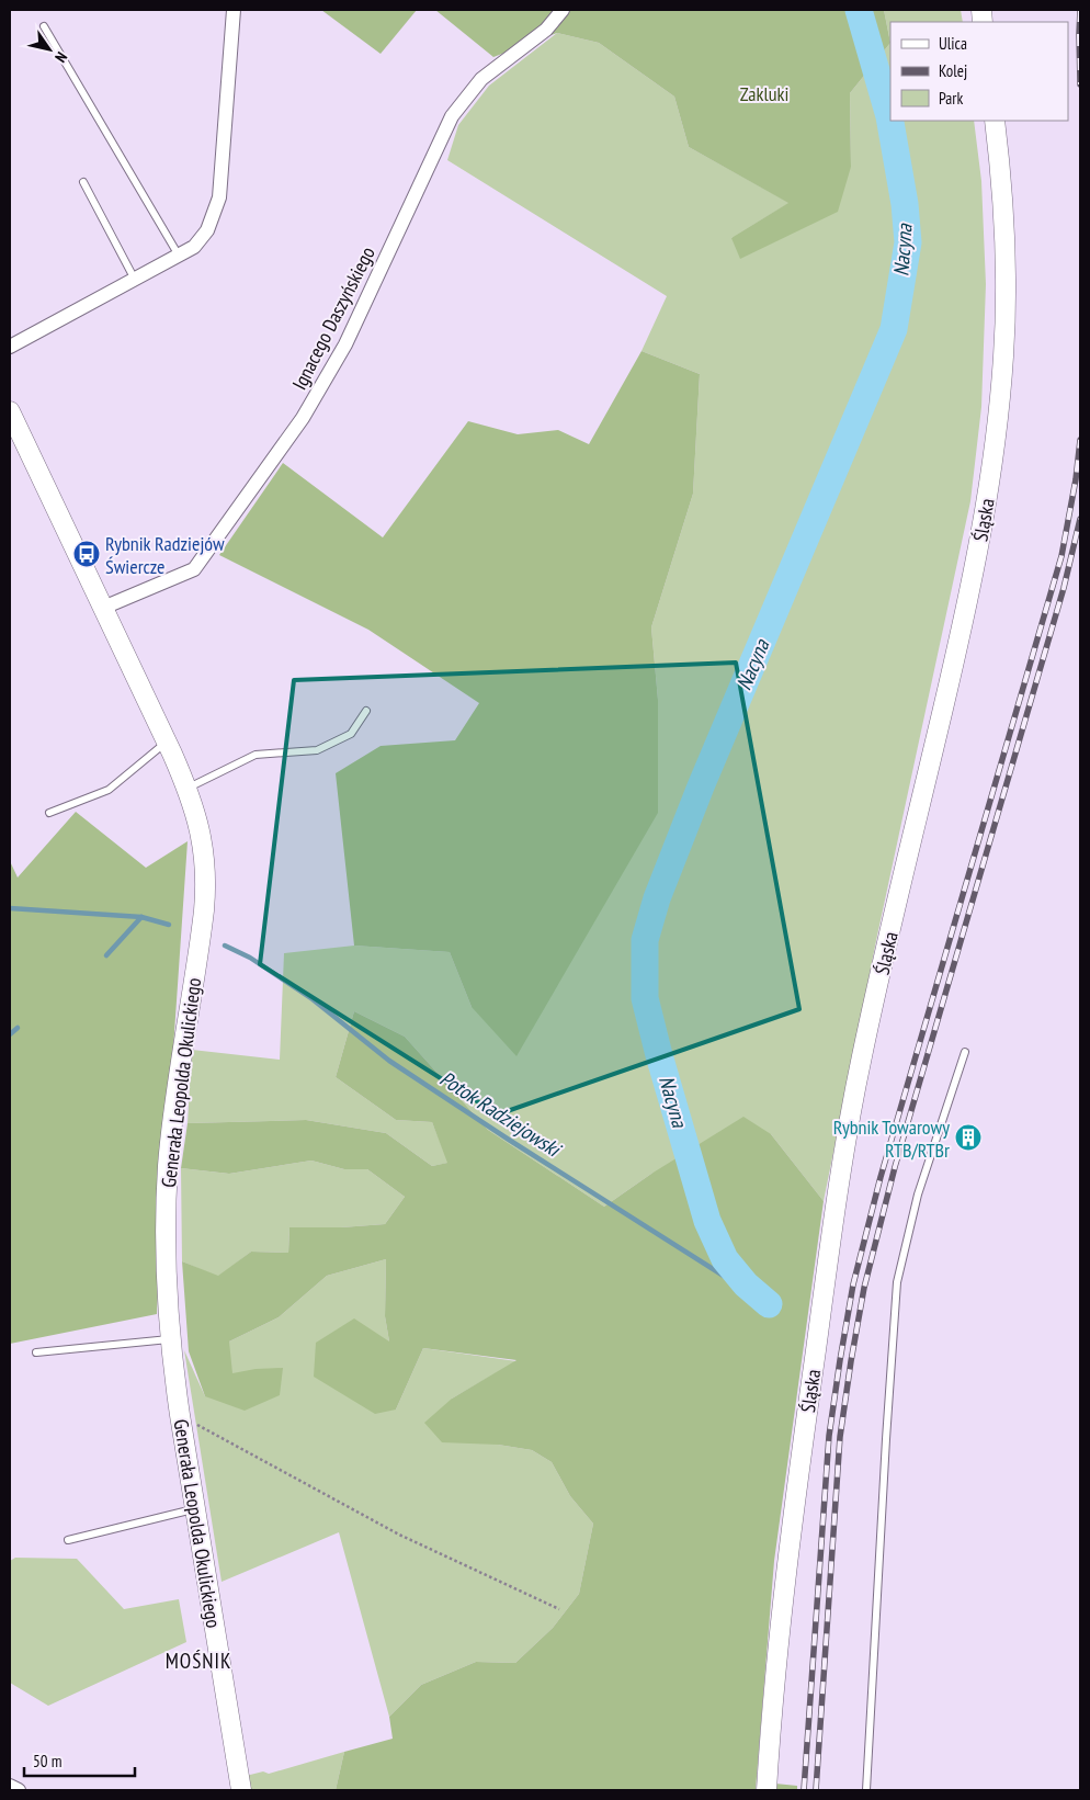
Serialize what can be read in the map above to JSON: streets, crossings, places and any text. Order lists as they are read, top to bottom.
{
  "streets": {
    "street": ["Ignacego Daszyńskiego", "Śląska", "Generała Leopolda Okulickiego"]
  },
  "crossings": [
    ["Ignacego Daszyńskiego", "Generała Leopolda Okulickiego"]
  ],
  "districts": ["MOŚNIK"],
  "water": ["Nacyna", "Potok Radziejowski"],
  "parks": ["Zakluki"],
  "places": {
    "bus stop": ["Rybnik Radziejów Świercze"],
    "building": ["Rybnik Towarowy RTB/RTBr"]
  },
  "legend": ["Ulica", "Kolej", "Park"],
  "scale_bar": "50 m",
  "north": "bottom right"
}
